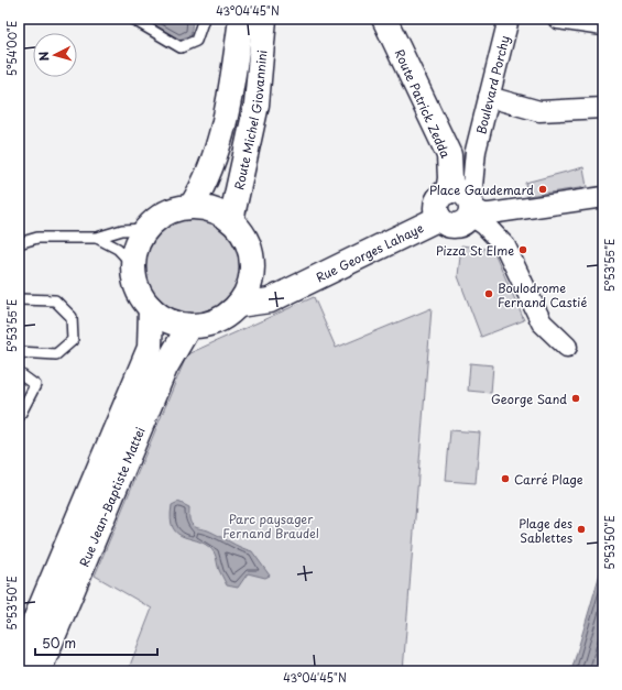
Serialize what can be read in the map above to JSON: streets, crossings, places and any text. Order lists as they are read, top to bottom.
{
  "streets": {
    "main road": [
      "Route Patrick Zedda",
      "Route Michel Giovannini",
      "Rue Georges Lahaye",
      "Rue Jean-Baptiste Mattei"
    ],
    "street": ["Boulevard Porchy"]
  },
  "crossings": [
    ["Boulevard Porchy", "Route Patrick Zedda"],
    ["Boulevard Porchy", "Rue Georges Lahaye"],
    ["Route Patrick Zedda", "Rue Georges Lahaye"],
    ["Route Michel Giovannini", "Rue Georges Lahaye"],
    ["Route Michel Giovannini", "Rue Jean-Baptiste Mattei"],
    ["Rue Georges Lahaye", "Rue Jean-Baptiste Mattei"]
  ],
  "parks": ["Parc paysager Fernand Braudel"],
  "places": [
    "Place Gaudemard",
    "Pizza St Elme",
    "Boulodrome Fernand Castié",
    "George Sand",
    "Carré Plage",
    "Plage des Sablettes"
  ],
  "scale_bar": "50 m",
  "north": "left",
  "coordinates": [
    "43°04'45\"N",
    "5°54'00\"E",
    "5°53'55\"E",
    "5°53'50\"E"
  ]
}
